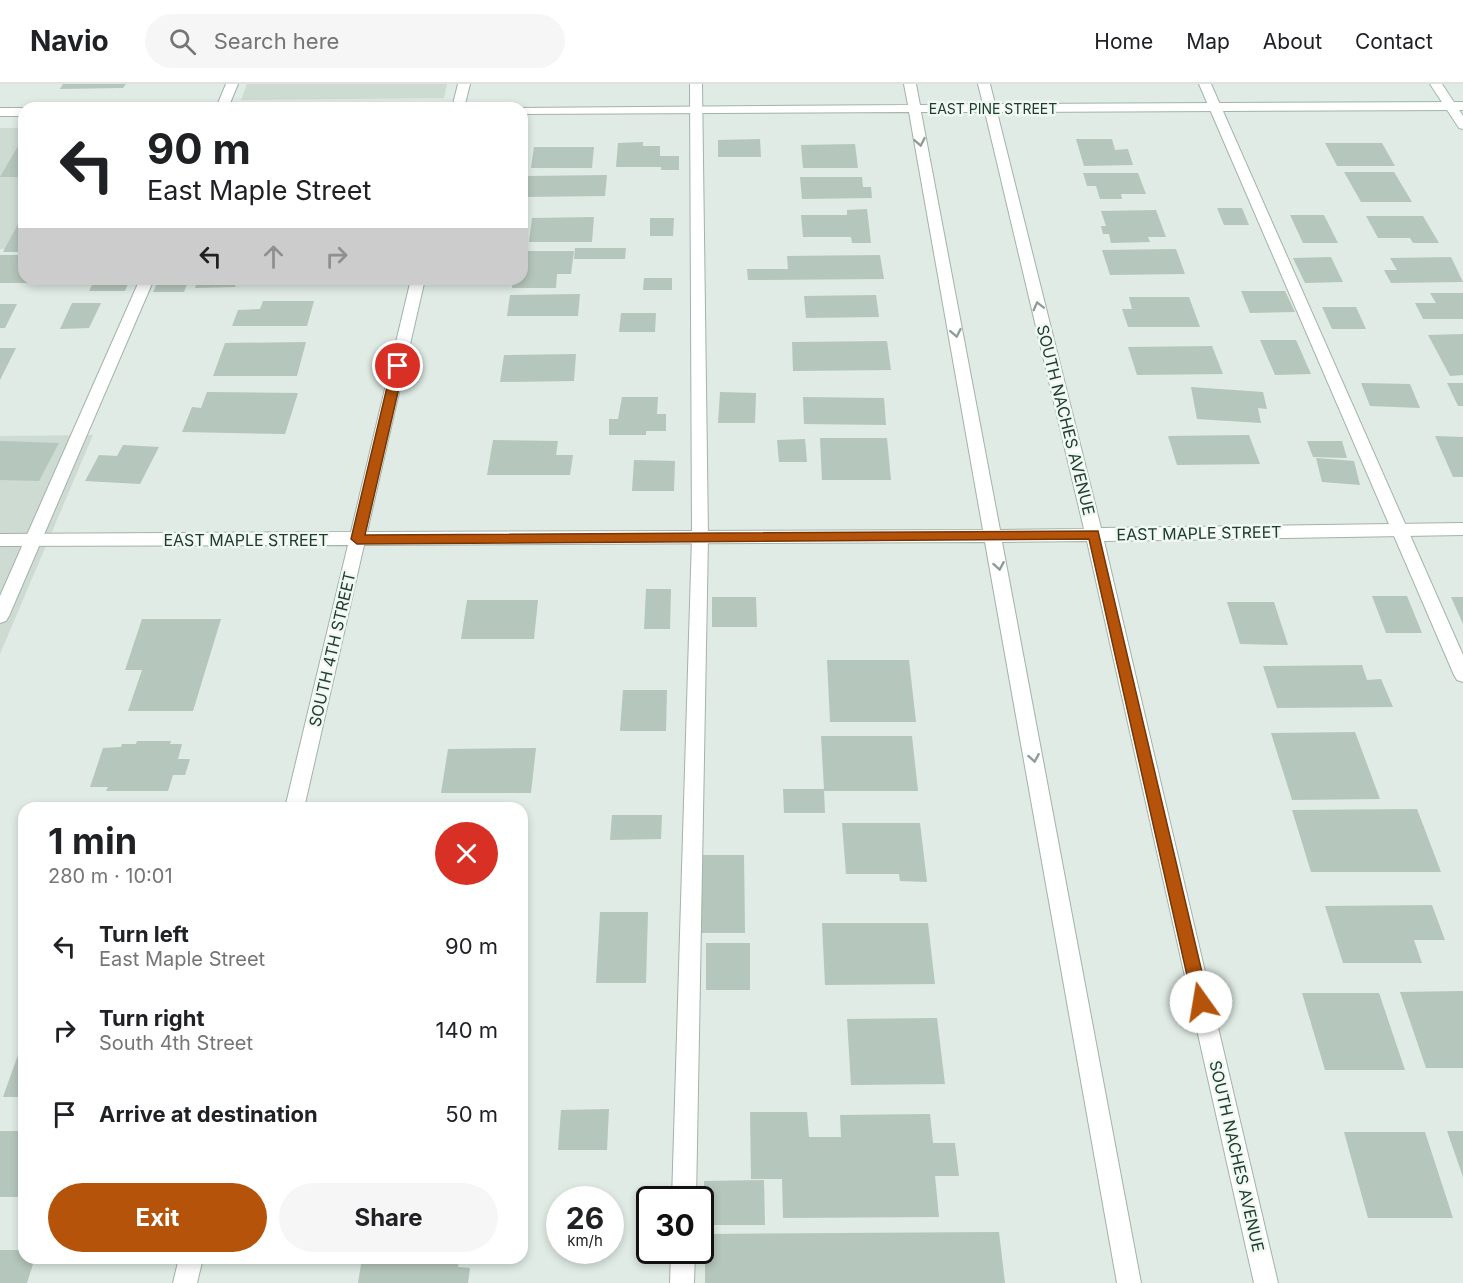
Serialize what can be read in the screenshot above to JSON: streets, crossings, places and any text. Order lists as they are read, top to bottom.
{
  "streets": {
    "street": [
      "EAST PINE STREET",
      "SOUTH NACHES AVENUE",
      "EAST MAPLE STREET",
      "SOUTH 4TH STREET"
    ]
  },
  "crossings": [
    ["EAST PINE STREET", "SOUTH NACHES AVENUE"],
    ["SOUTH NACHES AVENUE", "EAST MAPLE STREET"],
    ["EAST MAPLE STREET", "SOUTH 4TH STREET"]
  ],
  "page": {
    "header": "Navio",
    "search": "Search here",
    "nav": [
      "Home",
      "Map",
      "About",
      "Contact"
    ],
    "turn": ["90 m", "East Maple Street"],
    "heading": ["1 min", "280 m · 10:01"],
    "list": [
      {
        "name": "Turn left",
        "note": "East Maple Street",
        "value": "90 m"
      },
      {
        "name": "Turn right",
        "note": "South 4th Street",
        "value": "140 m"
      },
      {
        "name": "Arrive at destination",
        "value": "50 m"
      }
    ],
    "buttons": ["Exit", "Share"],
    "speed": "26 km/h",
    "limit": "30"
  }
}
